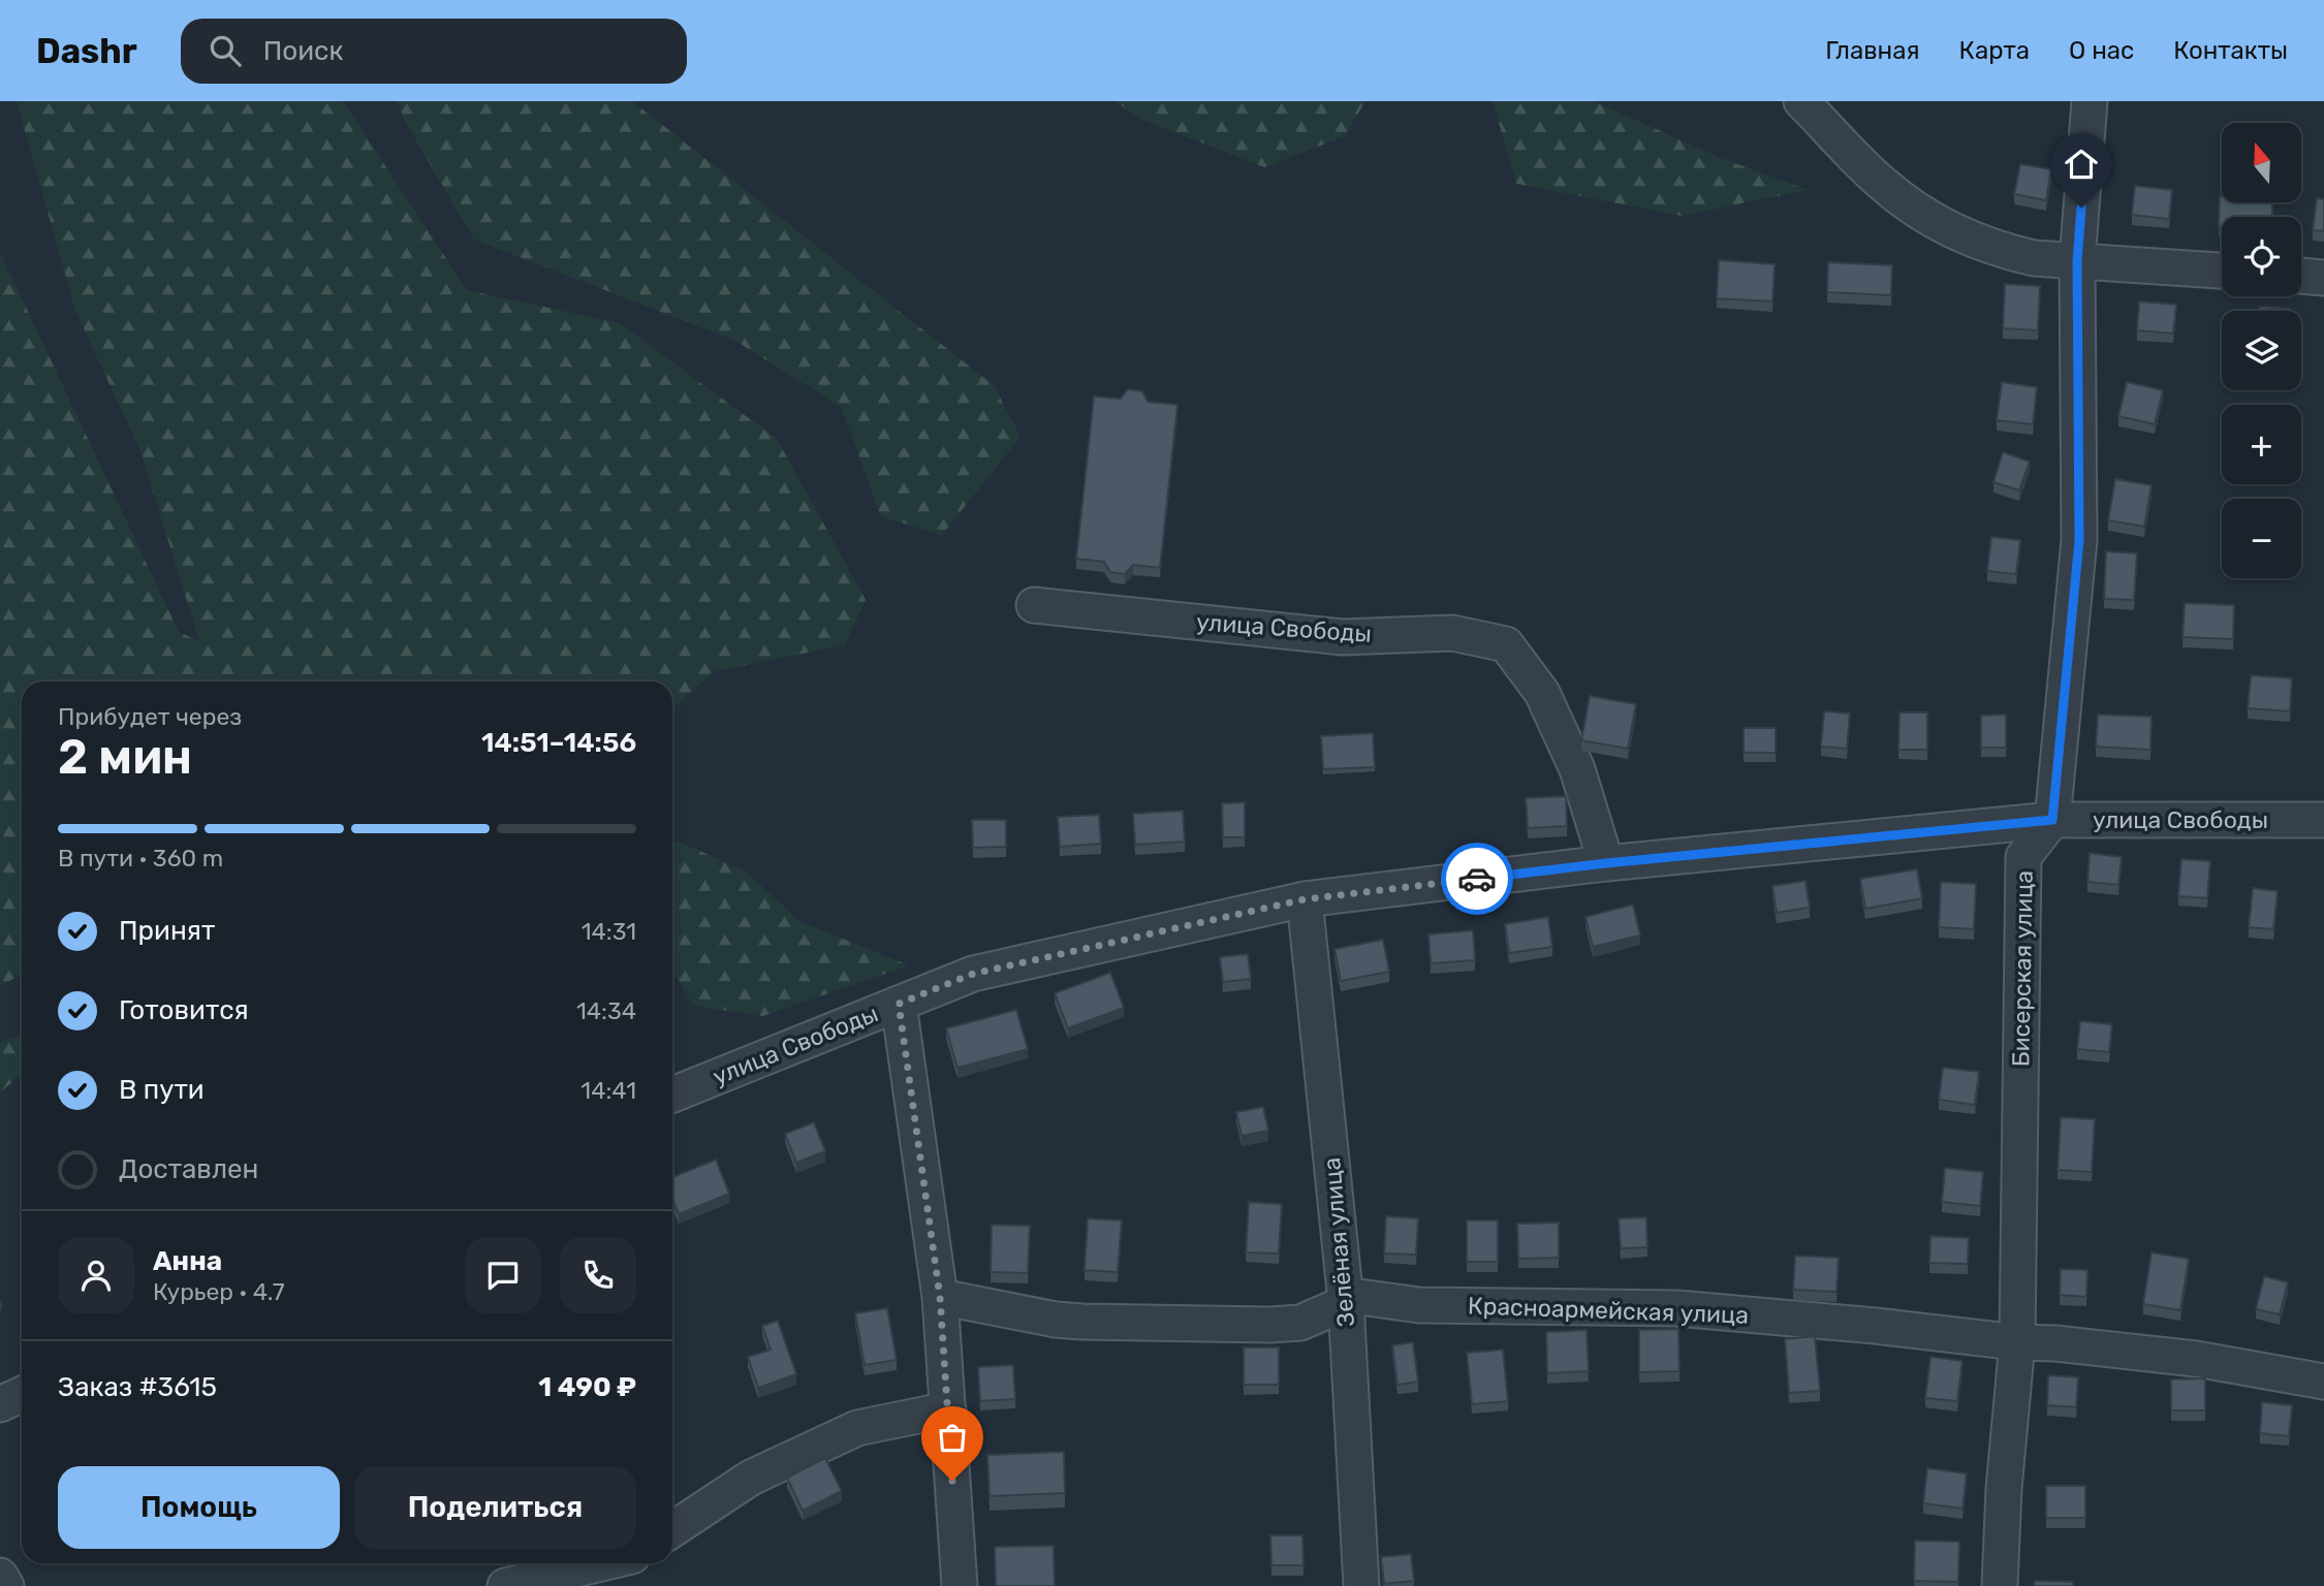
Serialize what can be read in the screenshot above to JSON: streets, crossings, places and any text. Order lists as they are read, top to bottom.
{
  "streets": {
    "street": [
      "улица Свободы",
      "Бисерская улица",
      "Зелёная улица",
      "Красноармейская улица"
    ]
  },
  "crossings": [
    ["улица Свободы", "Бисерская улица"],
    ["улица Свободы", "Зелёная улица"],
    ["Бисерская улица", "Красноармейская улица"],
    ["Зелёная улица", "Красноармейская улица"]
  ],
  "north": "top",
  "page": {
    "header": "Dashr",
    "search": "Поиск",
    "nav": [
      "Главная",
      "Карта",
      "О нас",
      "Контакты"
    ],
    "map_buttons": ["+", "−"],
    "heading": ["2 мин", "Прибудет через", "14:51–14:56"],
    "panel": [
      "Анна",
      "Курьер · 4.7",
      "Заказ #3615",
      "1 490 ₽"
    ],
    "bar": "В пути · 360 m",
    "list": [
      ["Принят", "14:31"],
      ["Готовится", "14:34"],
      ["В пути", "14:41"],
      "Доставлен"
    ],
    "buttons": ["Помощь", "Поделиться"]
  }
}
